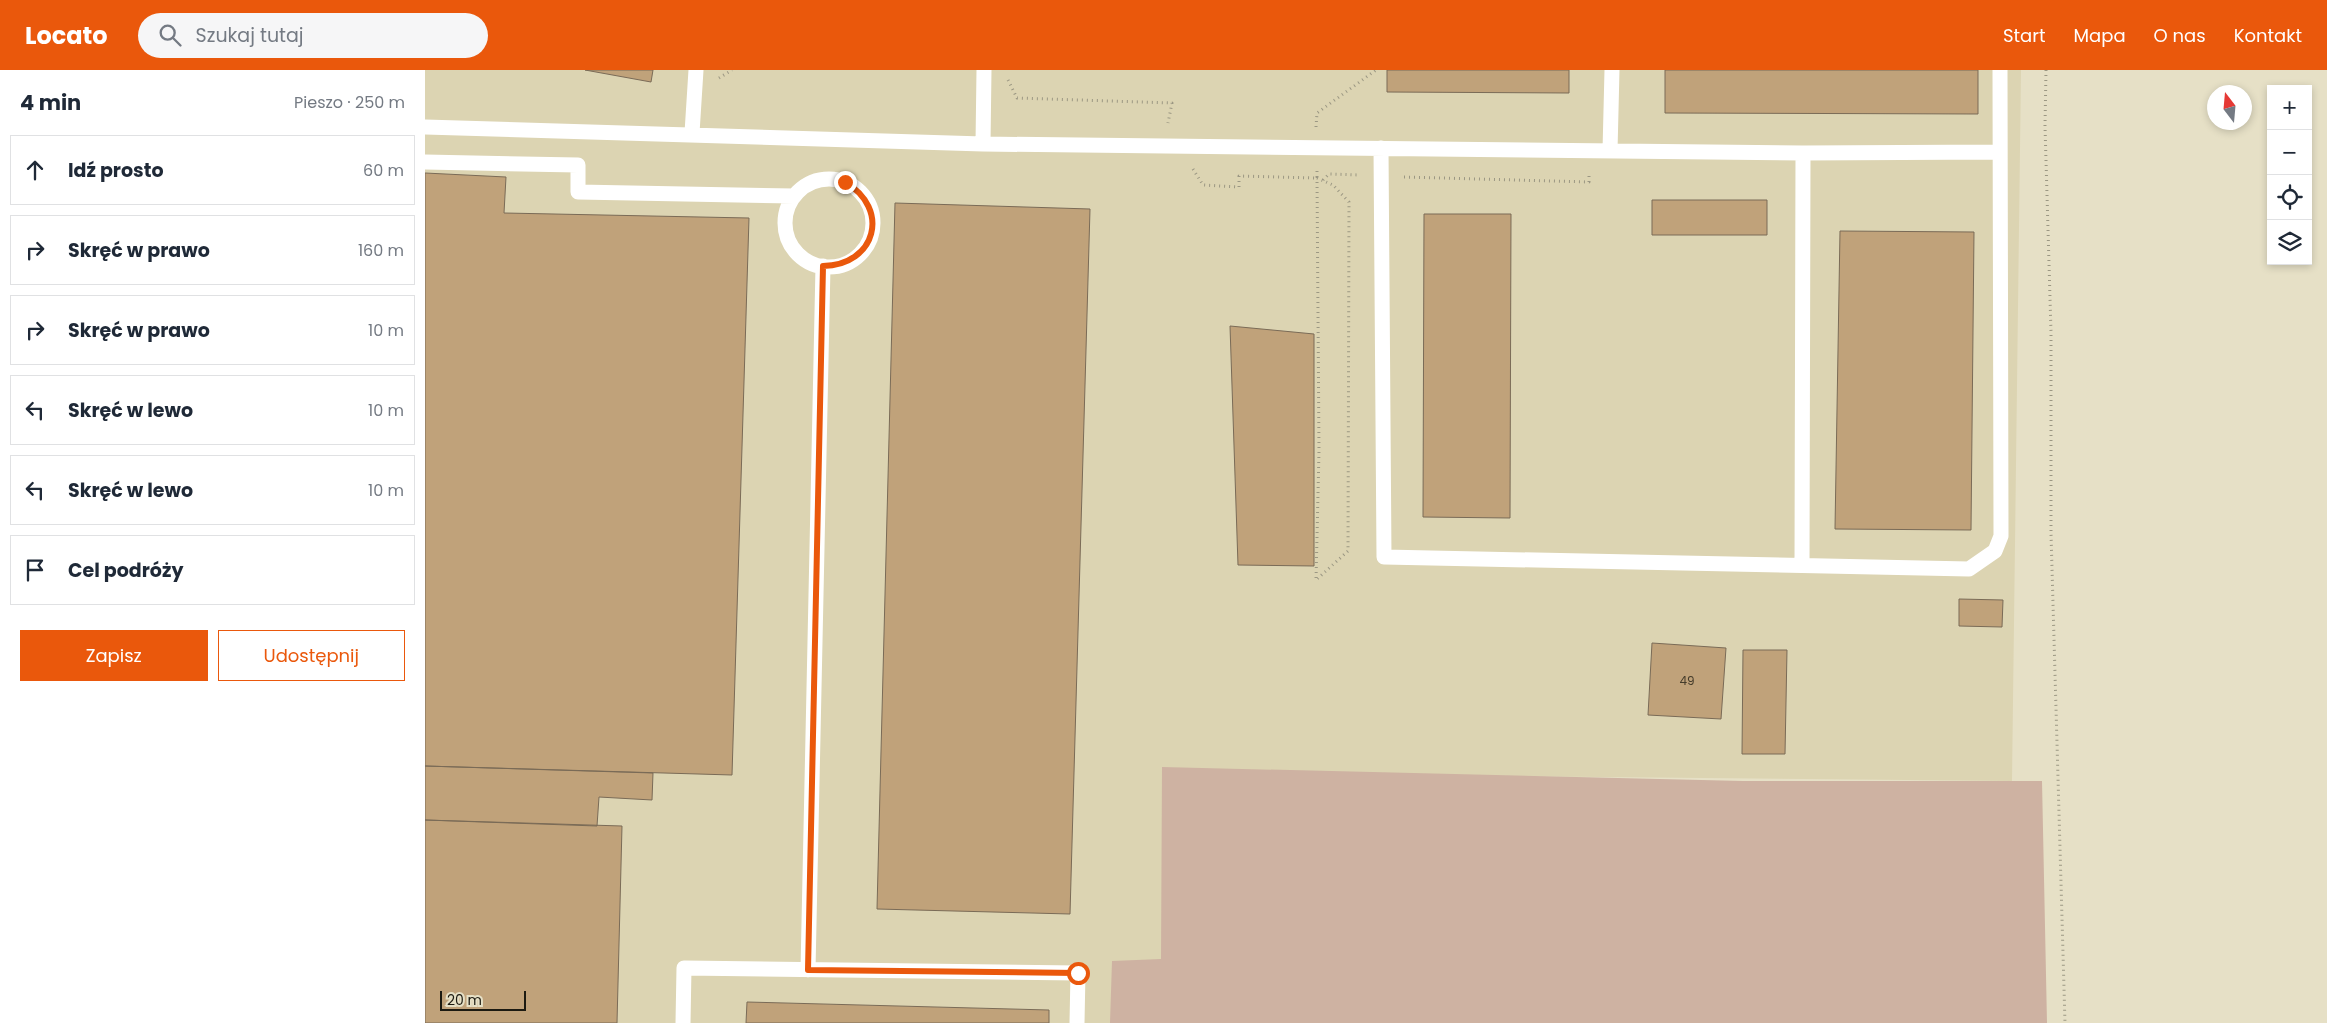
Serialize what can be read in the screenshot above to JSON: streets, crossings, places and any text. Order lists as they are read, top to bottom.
{
  "house_numbers": ["49"],
  "scale_bar": "20 m",
  "north": "top",
  "page": {
    "header": "Locato",
    "search": "Szukaj tutaj",
    "nav": [
      "Start",
      "Mapa",
      "O nas",
      "Kontakt"
    ],
    "heading": ["4 min", "Pieszo · 250 m"],
    "map_buttons": ["+", "−"],
    "list": [
      ["Idź prosto", "60 m"],
      ["Skręć w prawo", "160 m"],
      ["Skręć w prawo", "10 m"],
      ["Skręć w lewo", "10 m"],
      ["Skręć w lewo", "10 m"],
      "Cel podróży"
    ],
    "buttons": ["Zapisz", "Udostępnij"],
    "scale": "20 m"
  }
}
